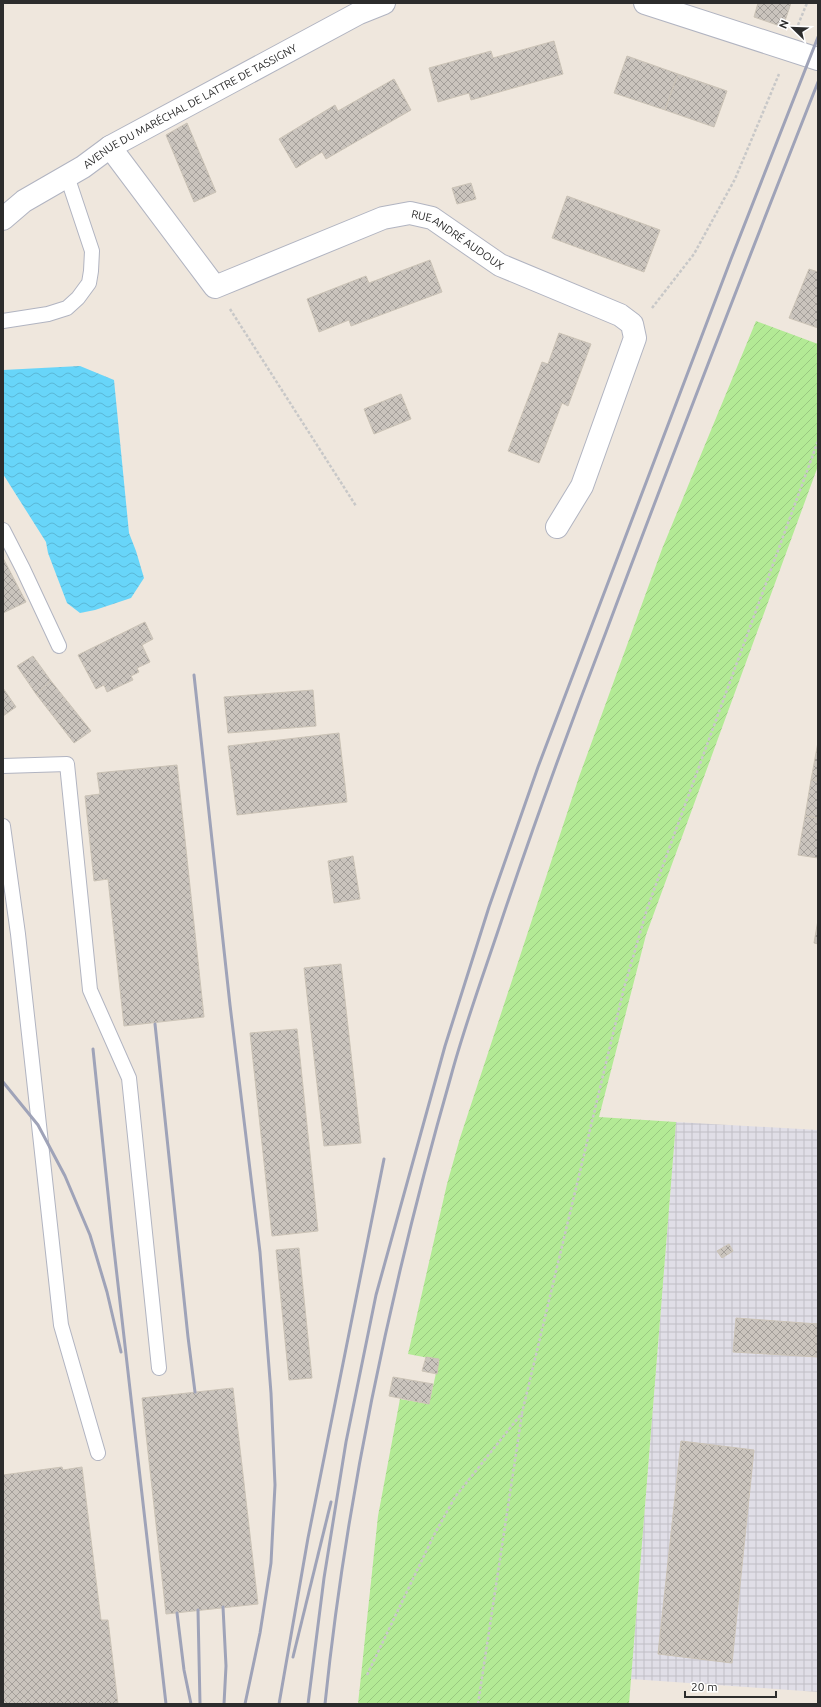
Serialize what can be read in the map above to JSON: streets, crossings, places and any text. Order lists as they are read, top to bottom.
{
  "streets": {
    "street": ["AVENUE DU MARÉCHAL DE LATTRE DE TASSIGNY", "RUE ANDRÉ AUDOUX"]
  },
  "scale_bar": "20 m",
  "north": "top left"
}
